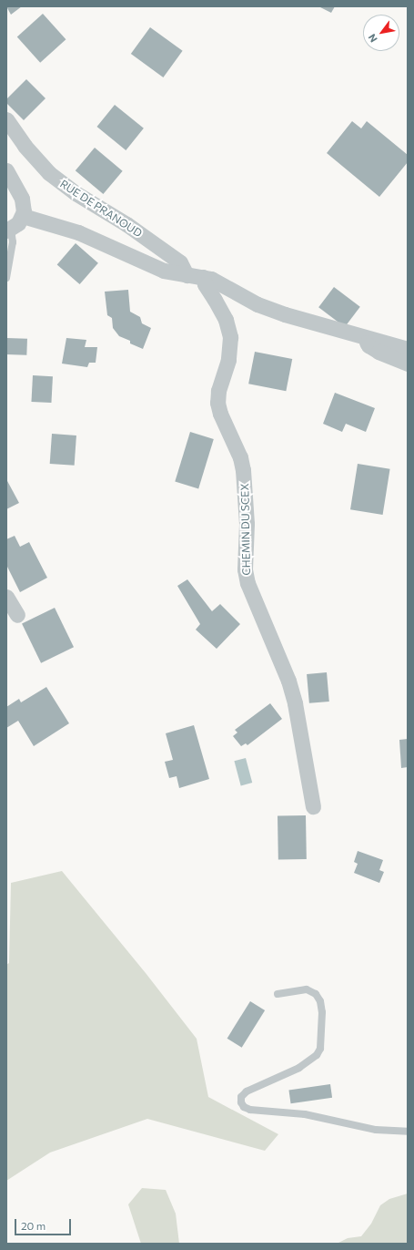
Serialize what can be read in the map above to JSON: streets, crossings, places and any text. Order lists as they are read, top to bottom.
{
  "streets": {
    "street": ["RUE DE PRANOUD", "CHEMIN DU SCEX"]
  },
  "scale_bar": "20 m",
  "north": "bottom left"
}
